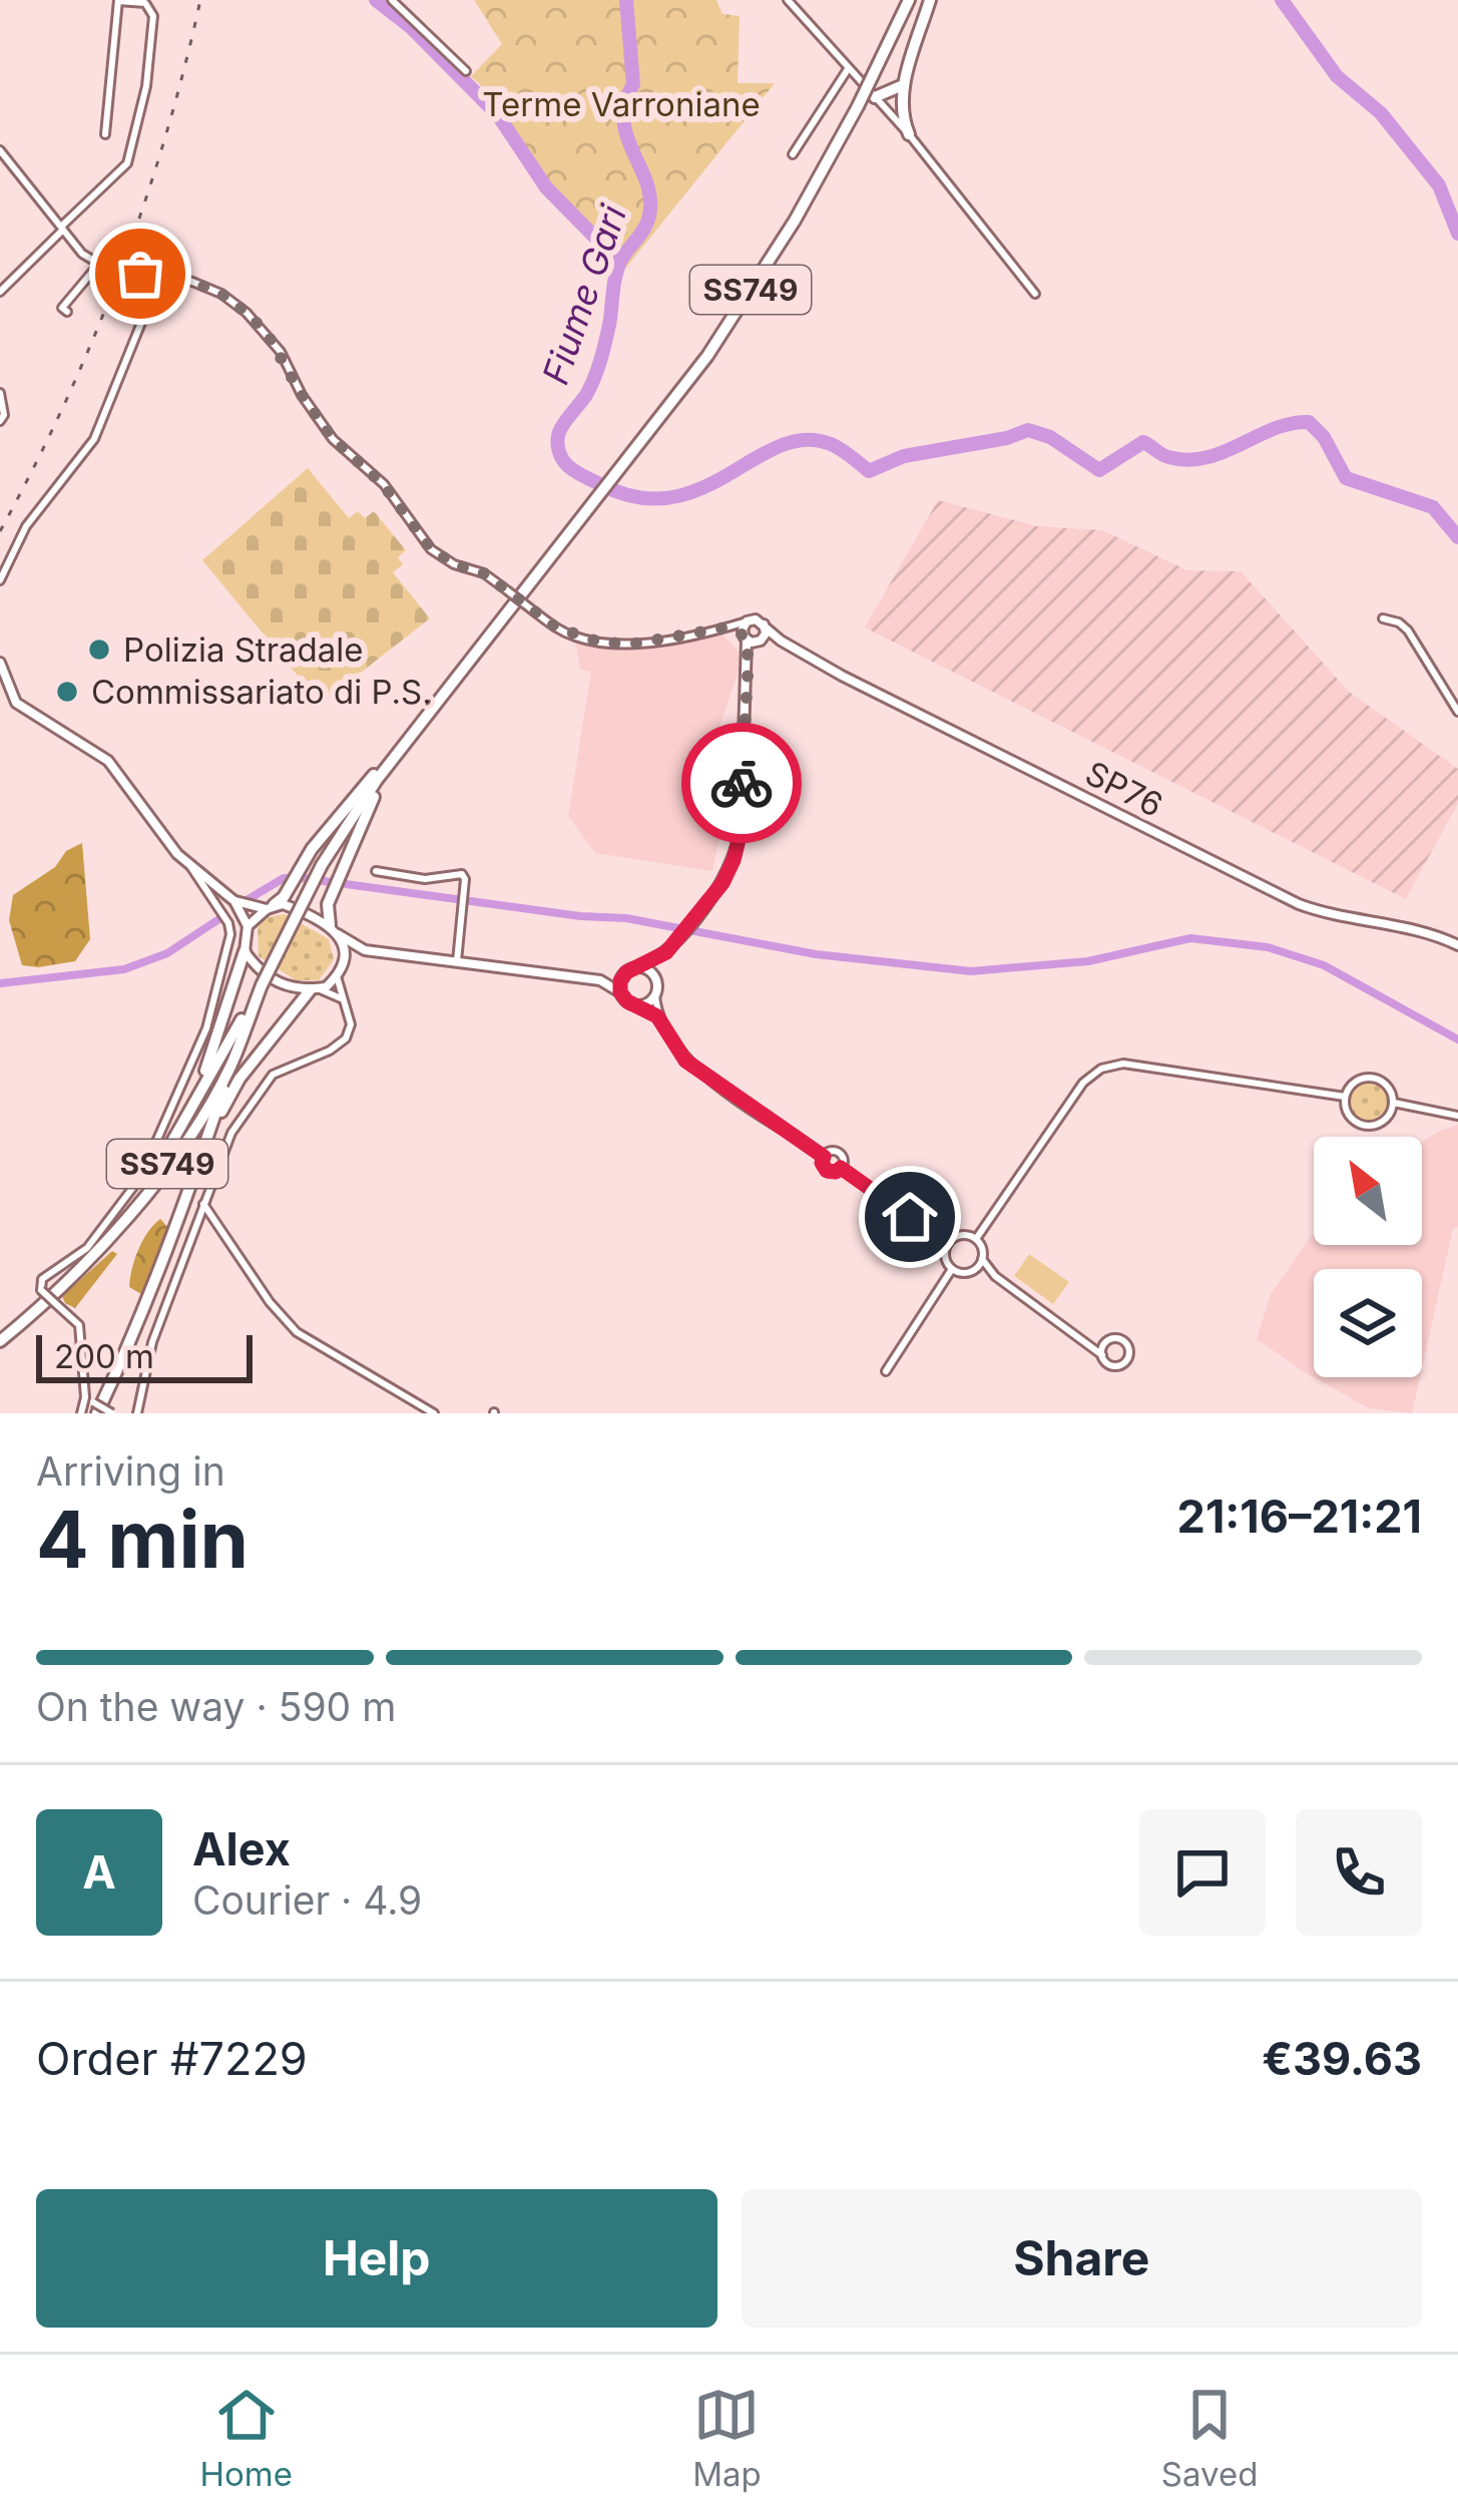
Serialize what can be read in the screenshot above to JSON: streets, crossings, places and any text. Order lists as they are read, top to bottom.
{
  "streets": {
    "highway": ["SS749"],
    "street": ["SP76"]
  },
  "water": ["Fiume Gari"],
  "parks": ["Terme Varroniane"],
  "places": ["Polizia Stradale", "Commissariato di P.S."],
  "scale_bar": "200 m",
  "north": "top left",
  "page": {
    "scale": "200 m",
    "heading": ["4 min", "Arriving in", "21:16–21:21"],
    "panel": [
      "Alex",
      "Courier · 4.9",
      "Order #7229",
      "€39.63"
    ],
    "bar": "On the way · 590 m",
    "round": "A",
    "buttons": ["Help", "Share"],
    "tabs": ["Home", "Map", "Saved"]
  }
}
